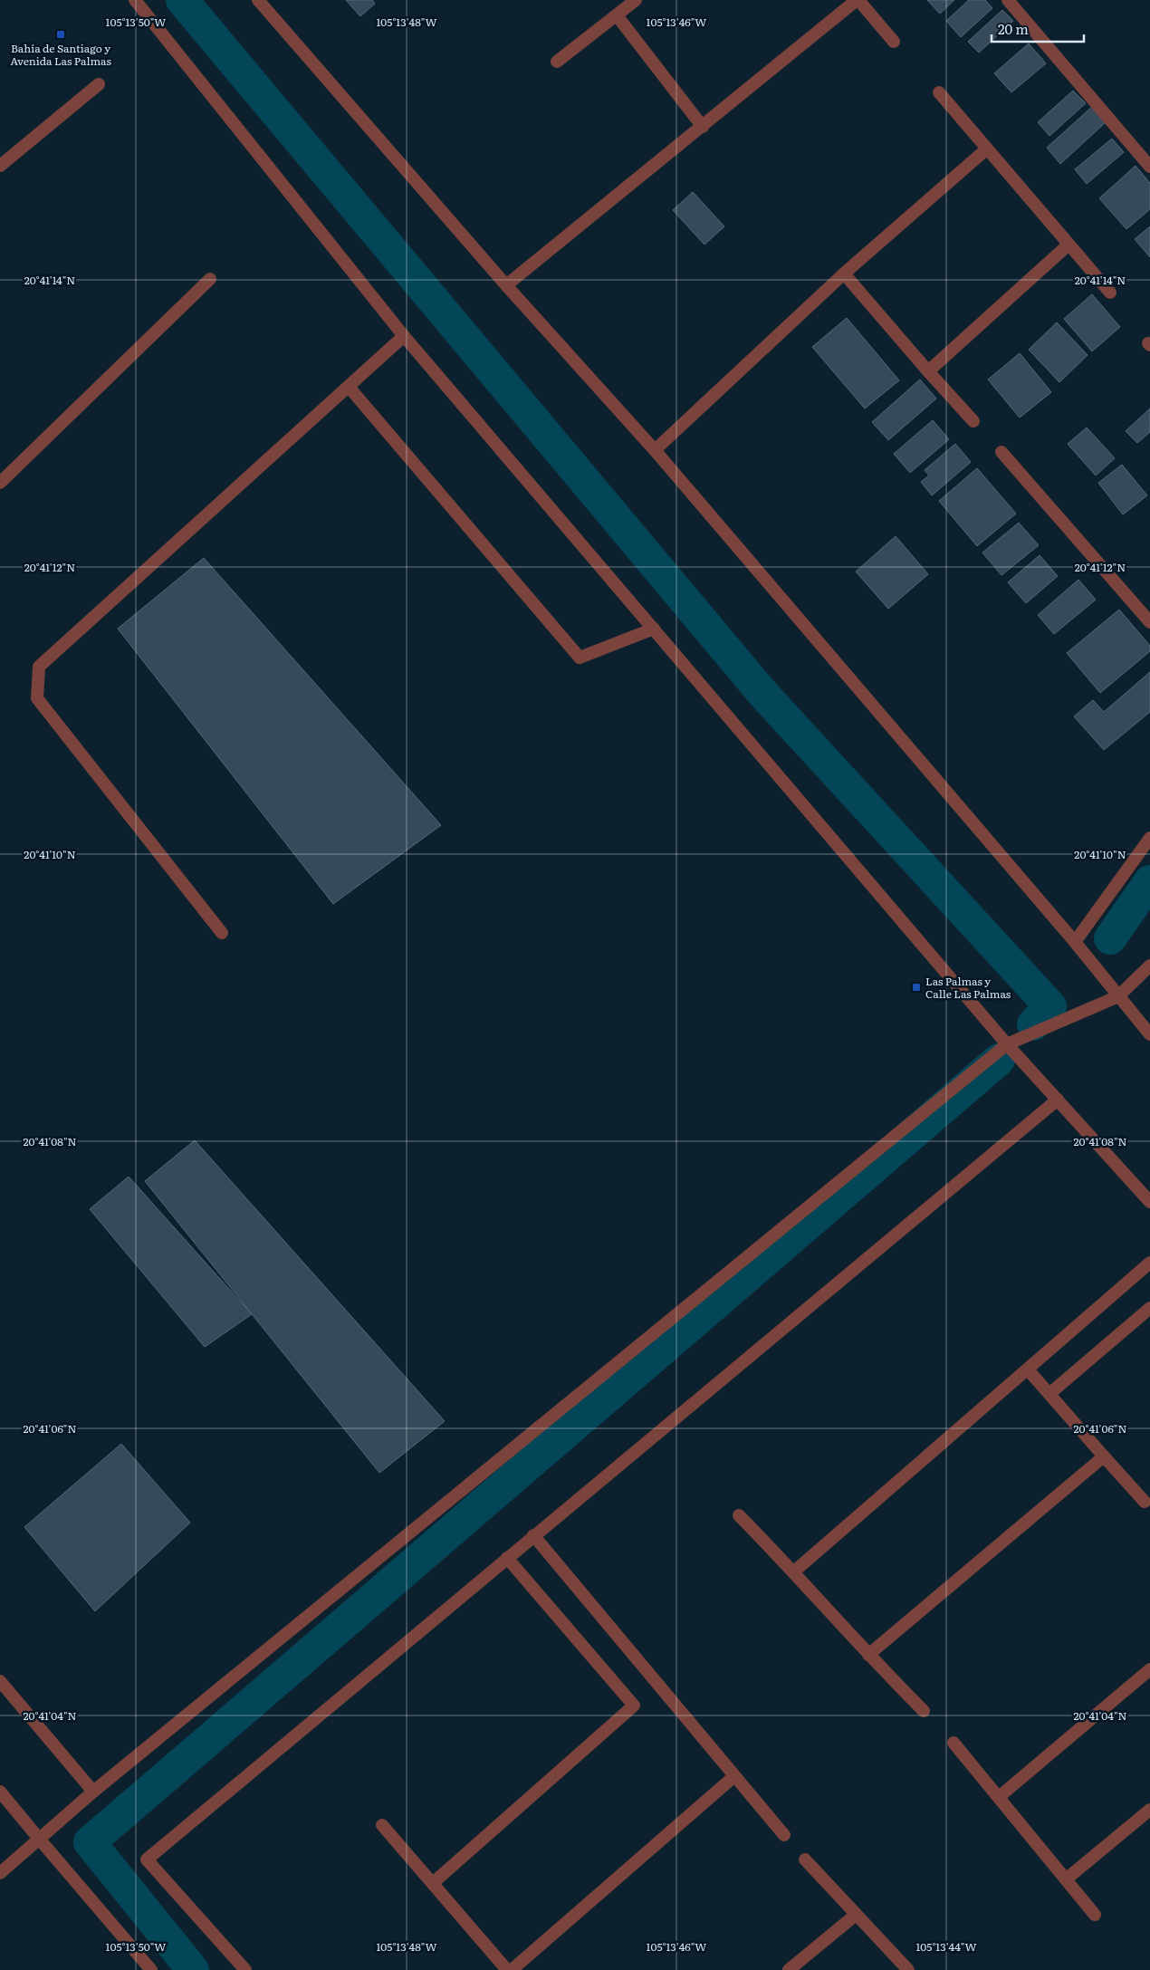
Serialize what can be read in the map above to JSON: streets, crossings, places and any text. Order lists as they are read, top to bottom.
{
  "places": {
    "transit": ["Bahía de Santiago y Avenida Las Palmas", "Las Palmas y Calle Las Palmas"]
  },
  "scale_bar": "20 m",
  "coordinates": [
    "105°13'50\"W",
    "105°13'48\"W",
    "105°13'46\"W",
    "20°41'14\"N",
    "20°41'12\"N",
    "20°41'10\"N",
    "20°41'08\"N",
    "20°41'06\"N",
    "20°41'04\"N",
    "105°13'44\"W"
  ]
}
